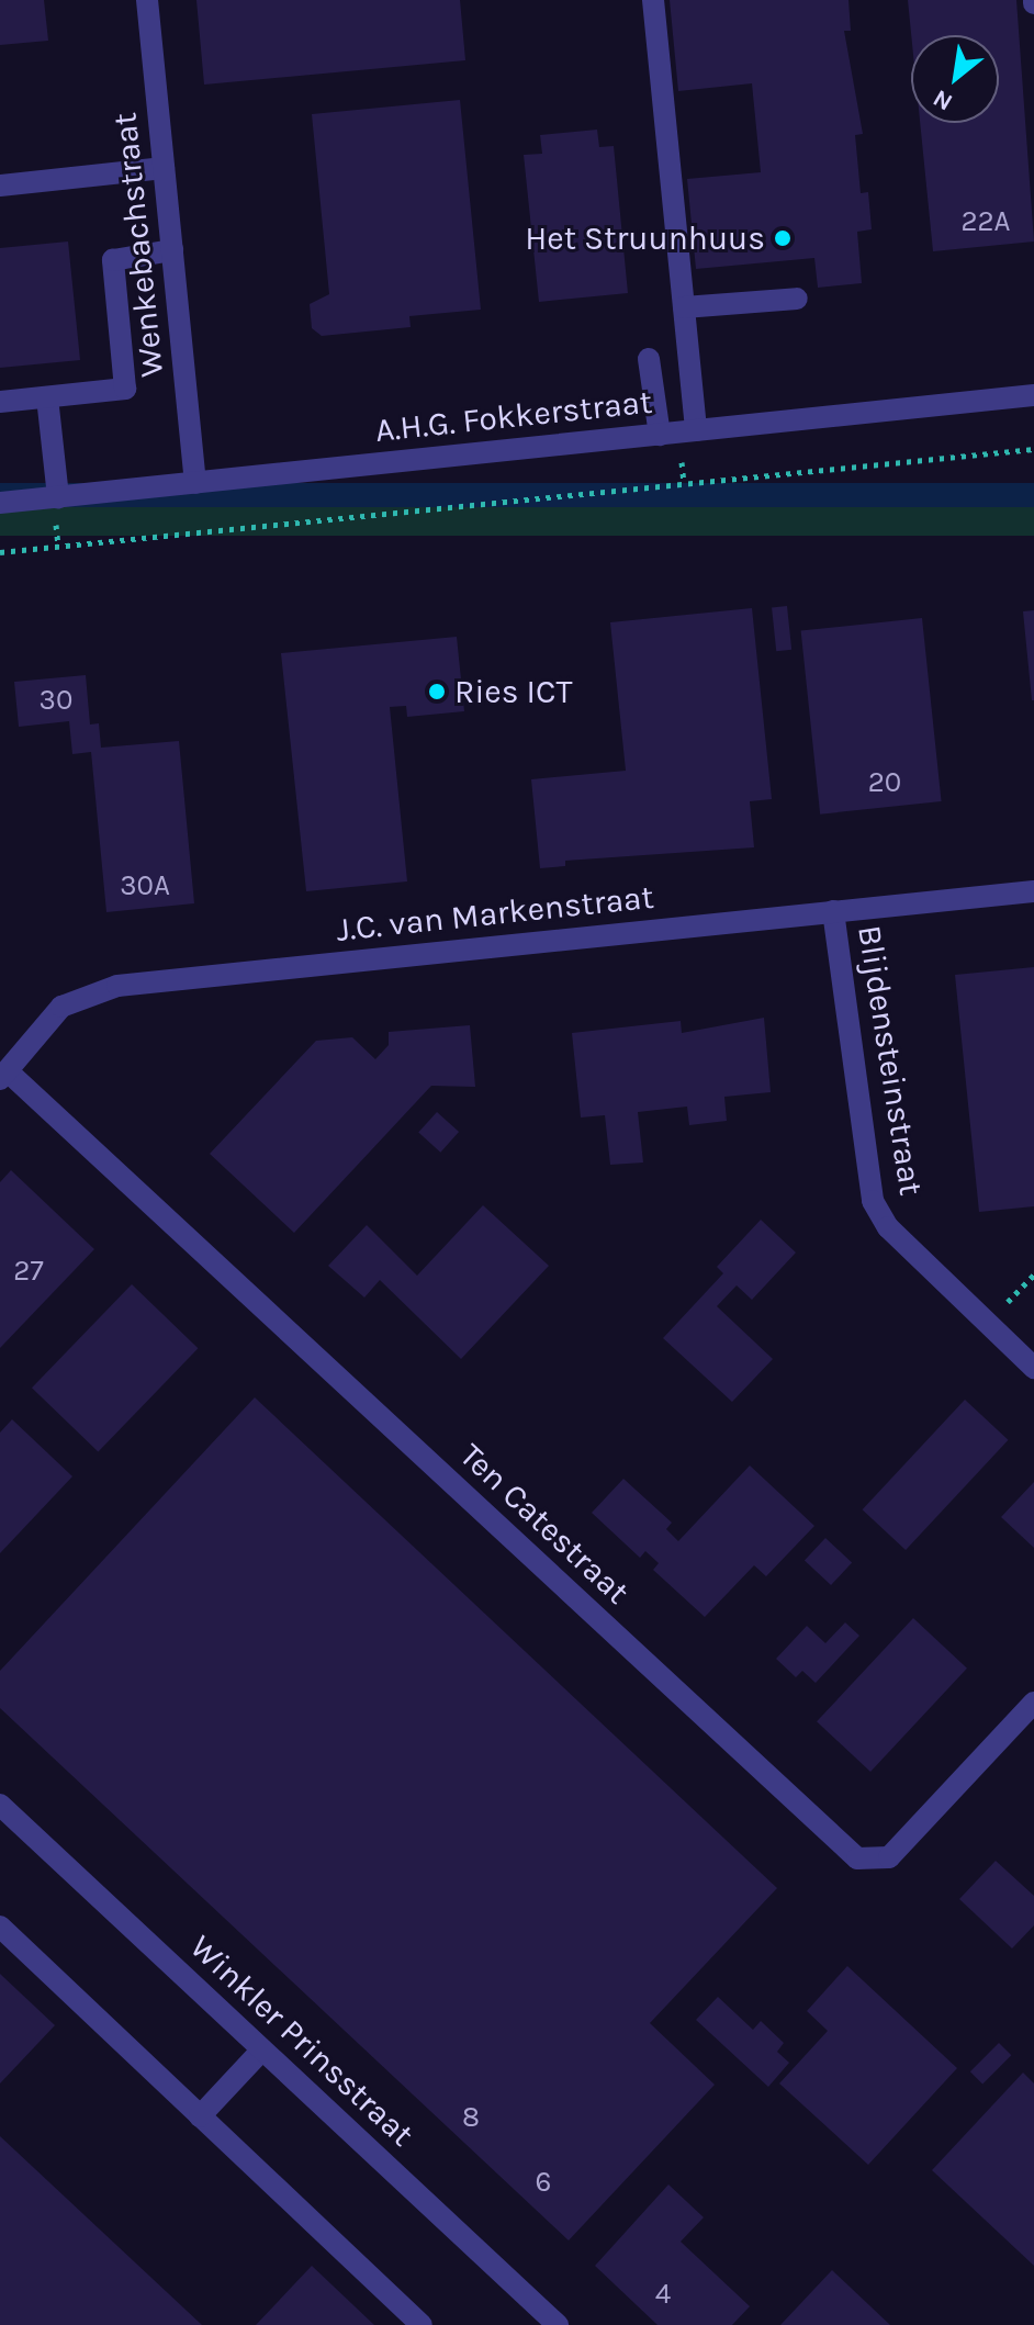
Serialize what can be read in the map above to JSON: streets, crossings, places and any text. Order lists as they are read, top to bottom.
{
  "streets": {
    "street": [
      "Wenkebachstraat",
      "A.H.G. Fokkerstraat",
      "J.C. van Markenstraat",
      "Blijdensteinstraat",
      "Ten Catestraat",
      "Winkler Prinsstraat"
    ]
  },
  "crossings": [
    ["Wenkebachstraat", "A.H.G. Fokkerstraat"],
    ["J.C. van Markenstraat", "Blijdensteinstraat"],
    ["J.C. van Markenstraat", "Ten Catestraat"]
  ],
  "places": ["Het Struunhuus", "Ries ICT"],
  "house_numbers": [
    "22A",
    "30",
    "20",
    "30A",
    "27",
    "8",
    "6",
    "4"
  ],
  "north": "bottom left"
}
